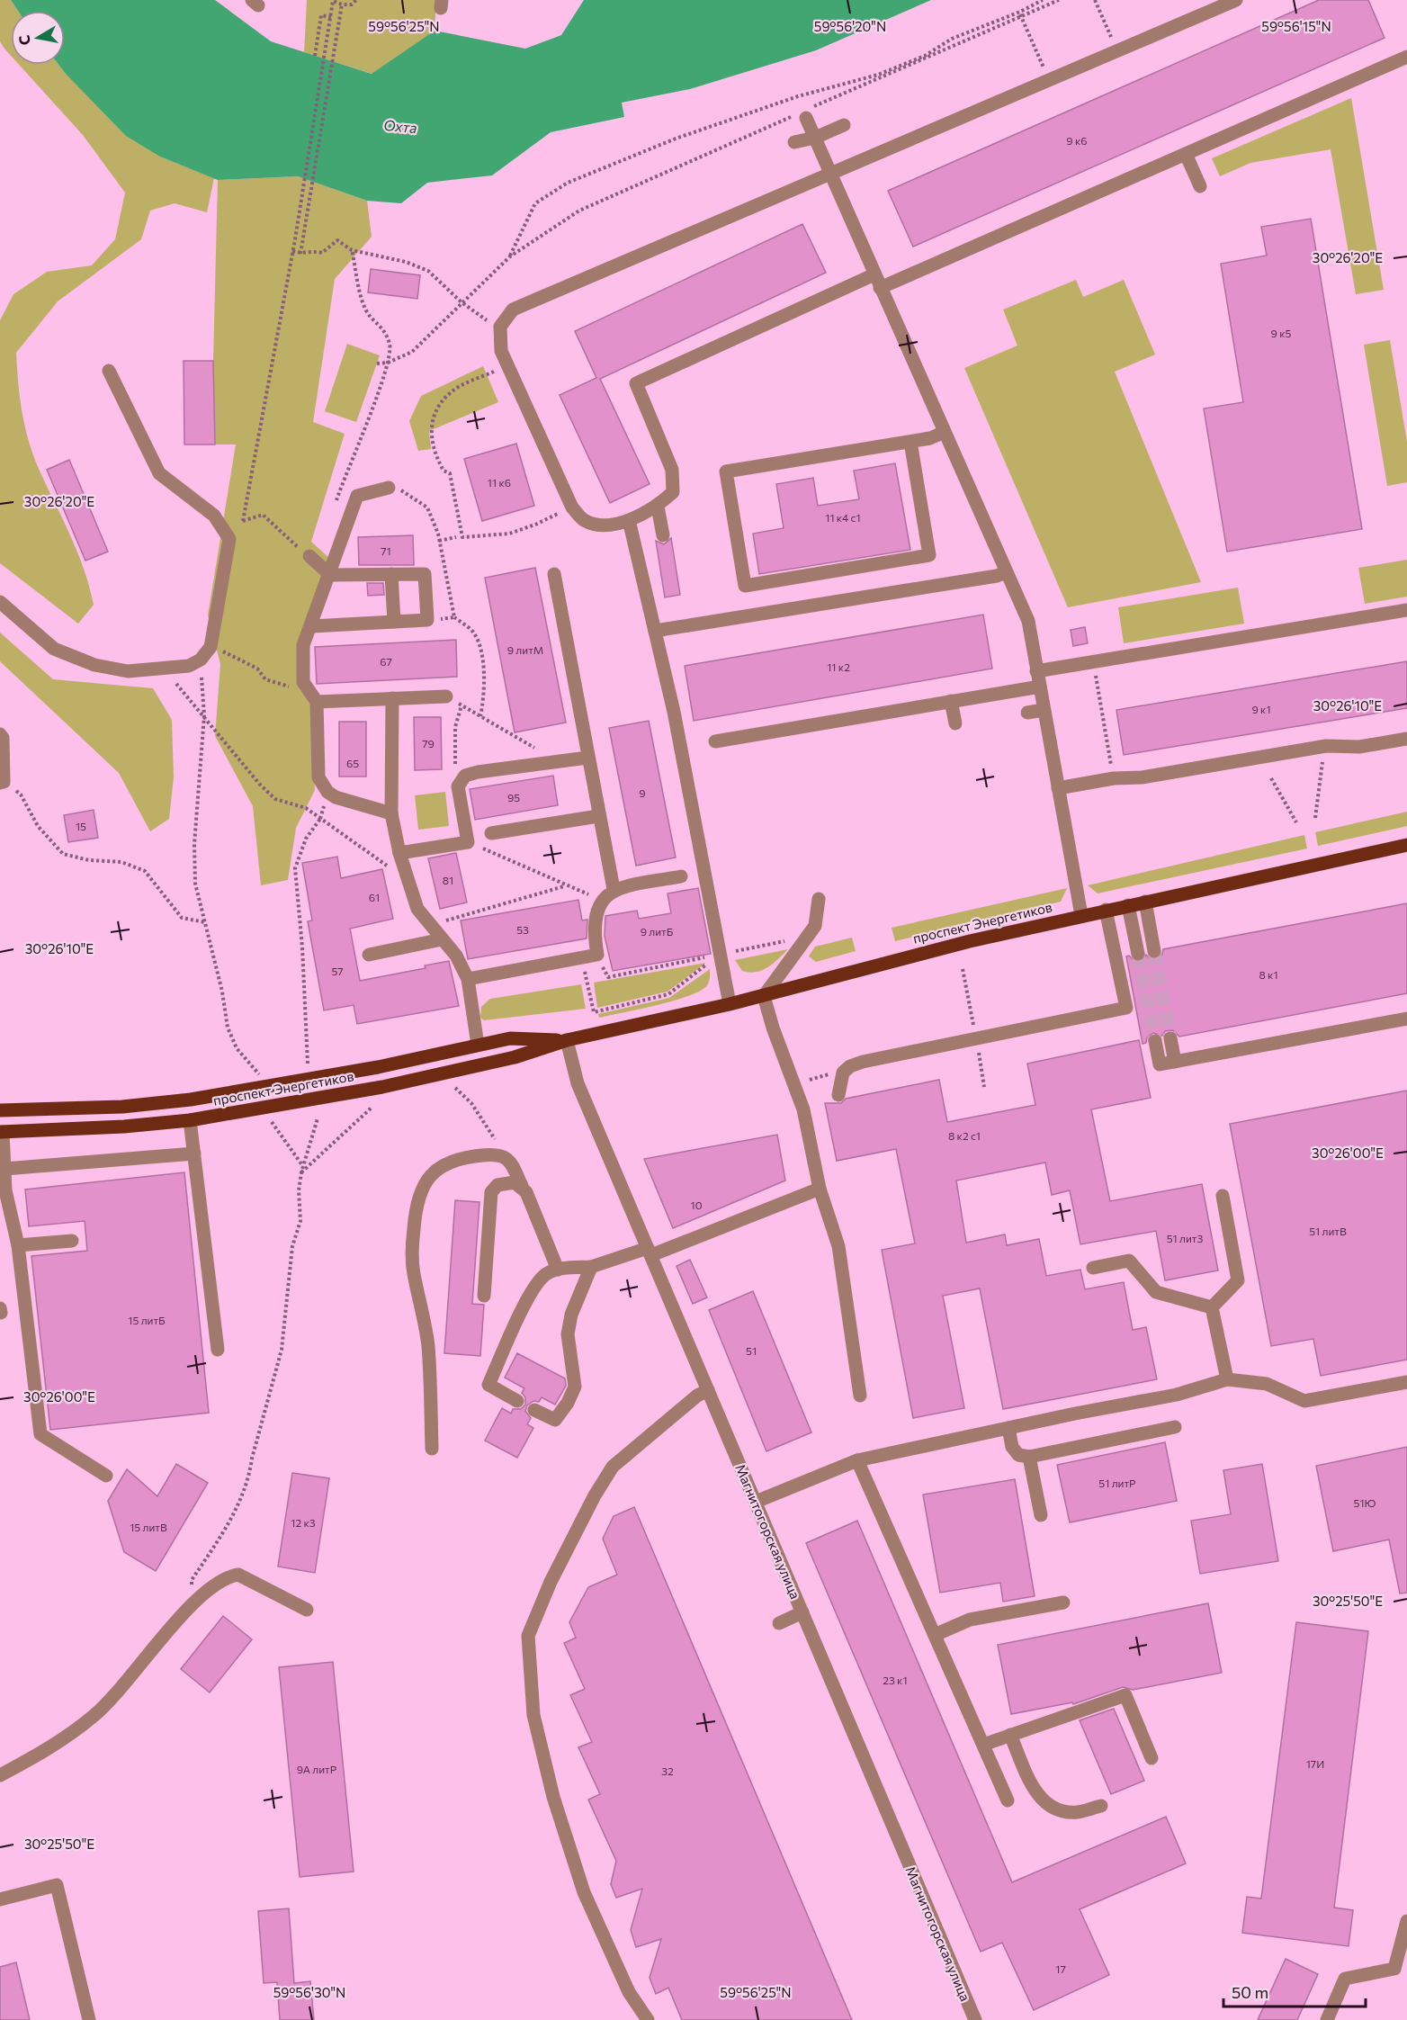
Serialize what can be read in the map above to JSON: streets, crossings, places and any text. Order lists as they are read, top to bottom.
{
  "streets": {
    "main road": ["проспект Энергетиков"],
    "street": ["Магнитогорская улица"]
  },
  "crossings": [
    ["проспект Энергетиков", "Магнитогорская улица"]
  ],
  "water": ["Охта"],
  "house_numbers": [
    "9 к6",
    "9 к5",
    "11 к6",
    "11 к4 с1",
    "71",
    "9 литМ",
    "67",
    "11 к2",
    "9 к1",
    "79",
    "65",
    "9",
    "95",
    "15",
    "81",
    "61",
    "53",
    "9 литБ",
    "57",
    "8 к1",
    "8 к2 с1",
    "10",
    "51 литВ",
    "51 лит3",
    "15 литБ",
    "51",
    "51 литР",
    "51Ю",
    "12 к3",
    "15 литВ",
    "23 к1",
    "17И",
    "9А литР",
    "32",
    "17"
  ],
  "scale_bar": "50 m",
  "north": "left",
  "coordinates": [
    "59°56'25\"N",
    "59°56'20\"N",
    "59°56'15\"N",
    "30°26'20\"E",
    "30°26'10\"E",
    "30°26'00\"E",
    "30°25'50\"E",
    "59°56'30\"N"
  ]
}
